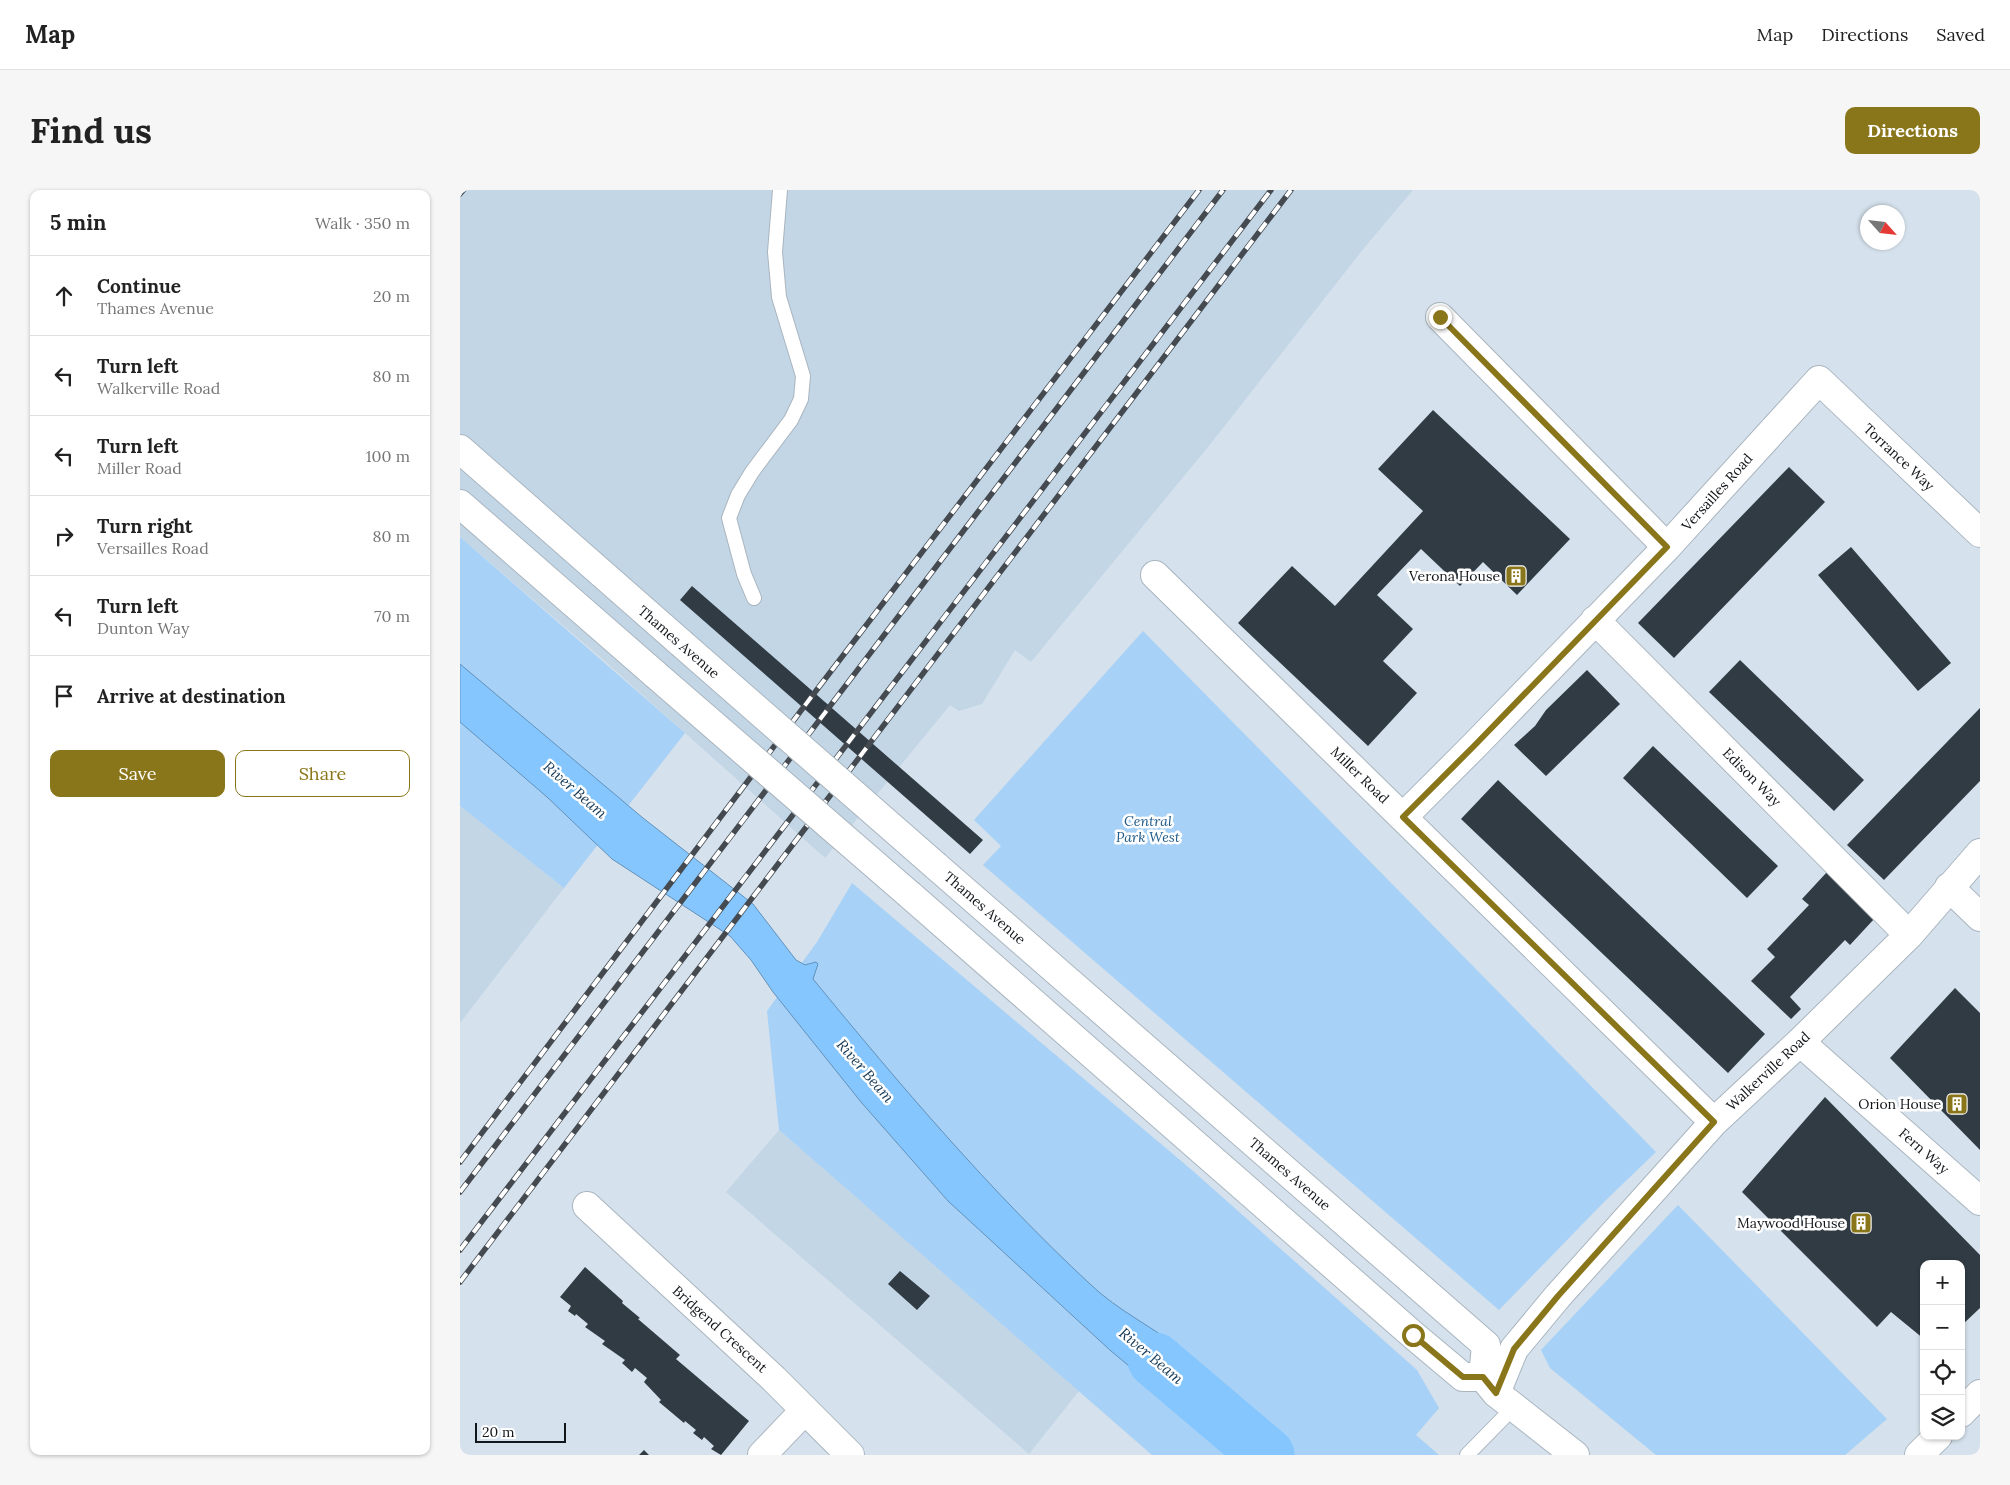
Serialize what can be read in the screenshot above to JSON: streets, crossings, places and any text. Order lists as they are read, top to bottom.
{
  "streets": {
    "street": [
      "Torrance Way",
      "Versailles Road",
      "Thames Avenue",
      "Miller Road",
      "Edison Way",
      "Walkerville Road",
      "Fern Way",
      "Bridgend Crescent"
    ]
  },
  "crossings": [
    ["Torrance Way", "Versailles Road"],
    ["Versailles Road", "Miller Road"],
    ["Versailles Road", "Edison Way"],
    ["Thames Avenue", "Walkerville Road"],
    ["Miller Road", "Walkerville Road"],
    ["Edison Way", "Walkerville Road"],
    ["Walkerville Road", "Fern Way"]
  ],
  "water": ["River Beam"],
  "parks": ["Central Park West"],
  "places": {
    "building": ["Verona House", "Orion House", "Maywood House"]
  },
  "scale_bar": "20 m",
  "north": "bottom right",
  "page": {
    "header": "Map",
    "nav": ["Map", "Directions", "Saved"],
    "buttons": [
      "Directions",
      ["Save", "Share"]
    ],
    "title": "Find us",
    "heading": ["5 min", "Walk · 350 m"],
    "list": [
      ["Continue", "Thames Avenue", "20 m"],
      ["Turn left", "Walkerville Road", "80 m"],
      ["Turn left", "Miller Road", "100 m"],
      ["Turn right", "Versailles Road", "80 m"],
      ["Turn left", "Dunton Way", "70 m"],
      "Arrive at destination"
    ],
    "map_buttons": ["+", "−"],
    "scale": "20 m"
  }
}
